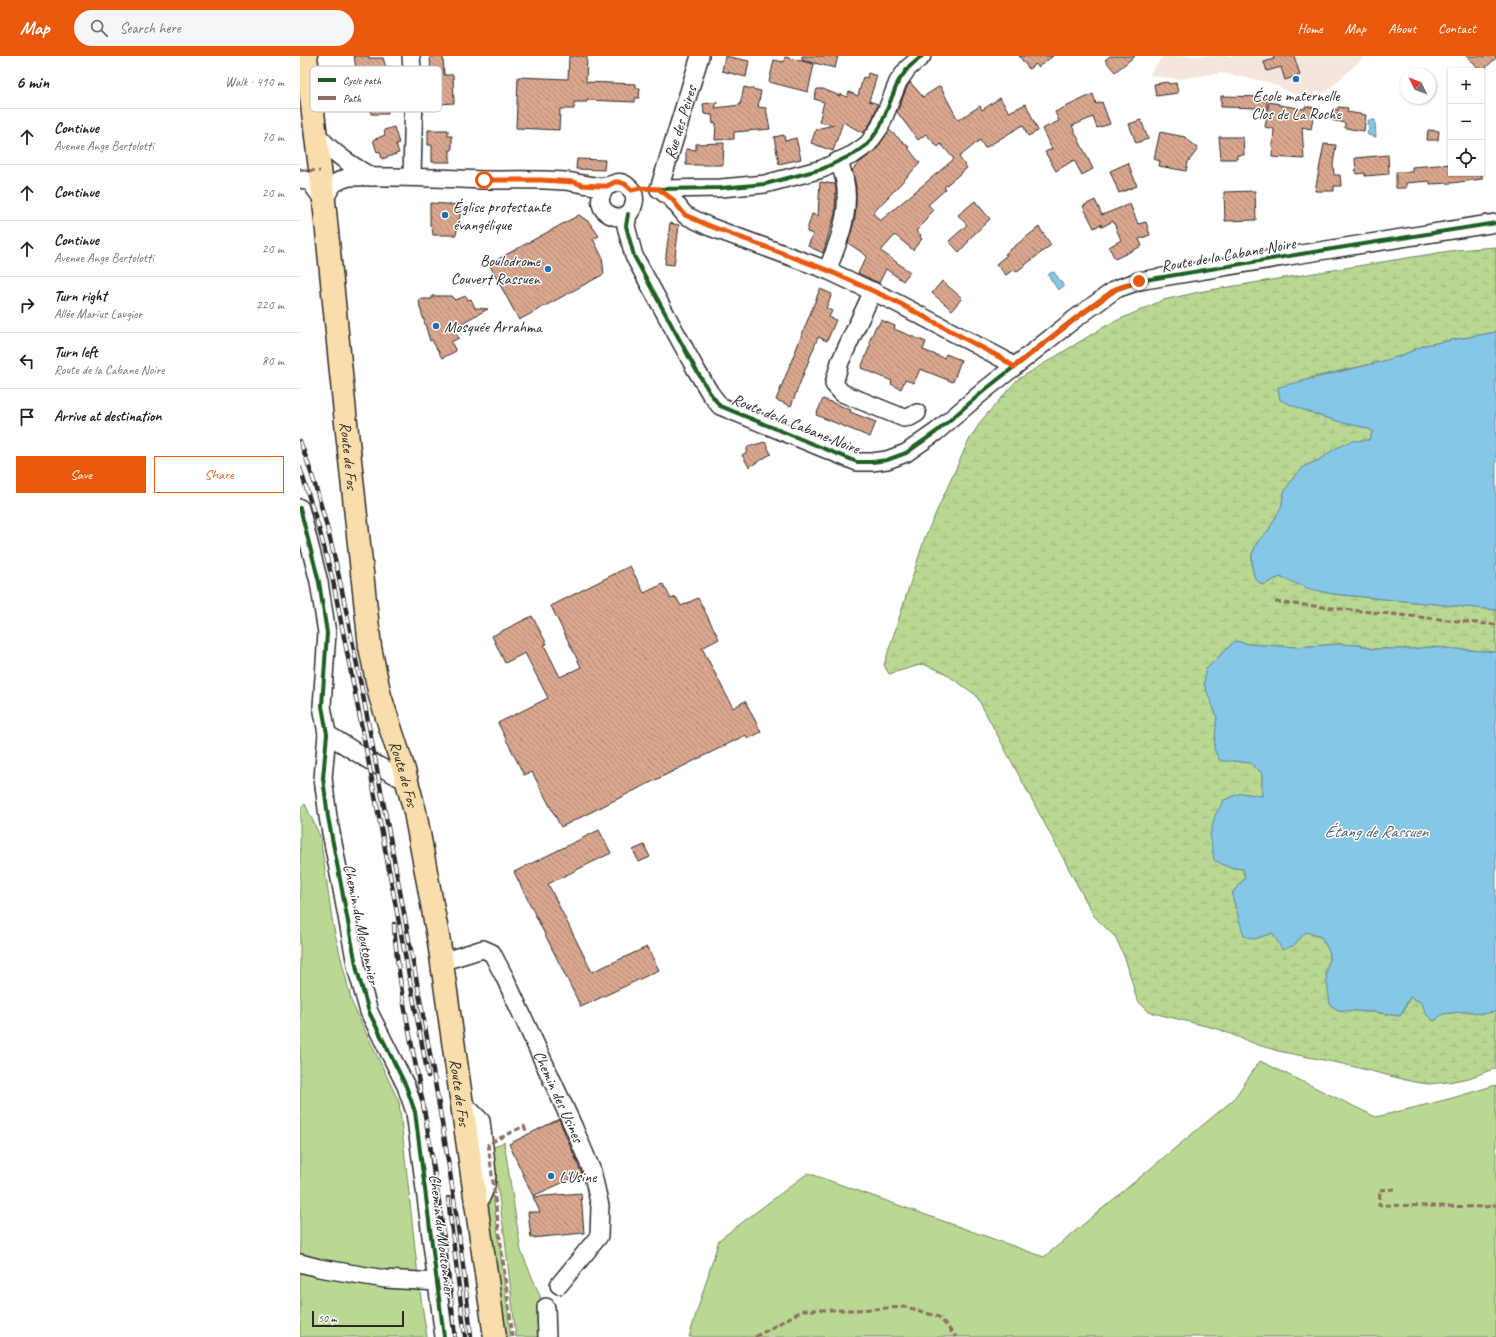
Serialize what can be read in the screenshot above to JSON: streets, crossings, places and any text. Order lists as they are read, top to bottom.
{
  "streets": {
    "main road": ["Route de Fos"],
    "street": [
      "Rue des Peires",
      "Route de la Cabane Noire",
      "Chemin du Moutonnier",
      "Chemin des Usines"
    ]
  },
  "crossings": [
    ["Route de Fos", "Chemin des Usines"]
  ],
  "water": ["Étang de Rassuen"],
  "places": [
    "École maternelle Clos de La Roche",
    "Église protestante évangélique",
    "Boulodrome Couvert Rassuen",
    "Mosquée Arrahma",
    "L'Usine"
  ],
  "legend": ["Cycle path", "Path"],
  "scale_bar": "50 m",
  "north": "top left",
  "page": {
    "header": "Map",
    "search": "Search here",
    "nav": [
      "Home",
      "Map",
      "About",
      "Contact"
    ],
    "heading": ["6 min", "Walk · 410 m"],
    "map_buttons": ["+", "−"],
    "list": [
      ["Continue", "Avenue Ange Bertolotti", "70 m"],
      ["Continue", "20 m"],
      ["Continue", "Avenue Ange Bertolotti", "20 m"],
      ["Turn right", "Allée Marius Laugier", "220 m"],
      ["Turn left", "Route de la Cabane Noire", "80 m"],
      "Arrive at destination"
    ],
    "buttons": ["Save", "Share"],
    "scale": "50 m"
  }
}
